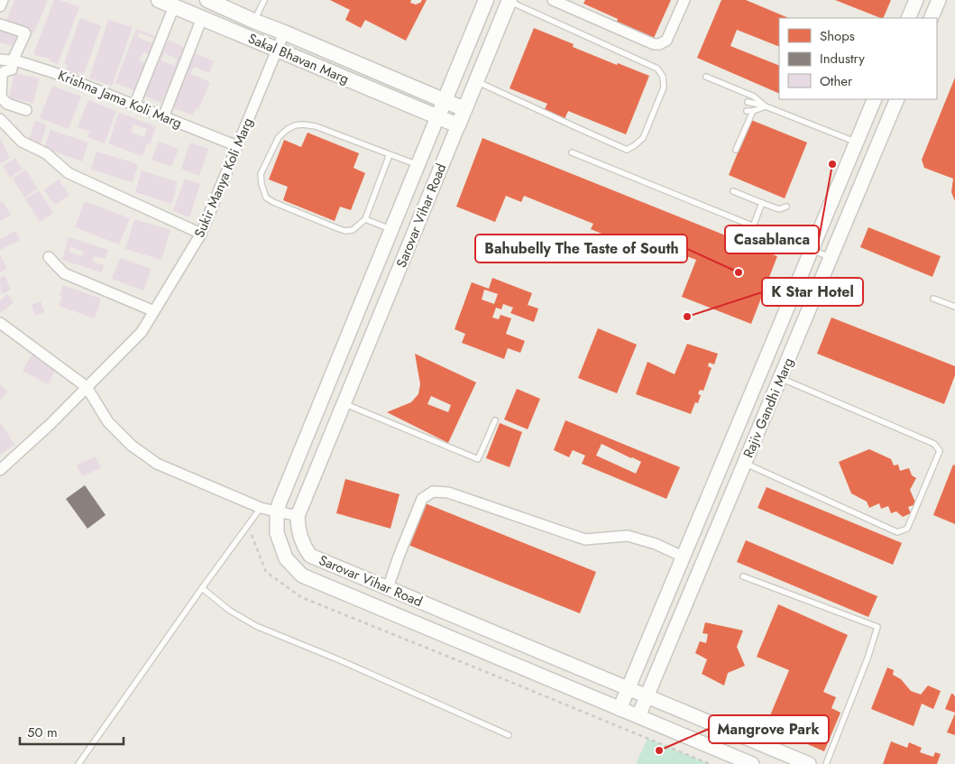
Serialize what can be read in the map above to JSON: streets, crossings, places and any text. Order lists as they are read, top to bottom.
{
  "streets": {
    "main road": ["Sakal Bhavan Marg"],
    "street": [
      "Krishna Jama Koli Marg",
      "Sukir Manya Koli Marg",
      "Sarovar Vihar Road",
      "Rajiv Gandhi Marg"
    ]
  },
  "crossings": [
    ["Sakal Bhavan Marg", "Sukir Manya Koli Marg"],
    ["Sakal Bhavan Marg", "Sarovar Vihar Road"],
    ["Krishna Jama Koli Marg", "Sukir Manya Koli Marg"],
    ["Sarovar Vihar Road", "Rajiv Gandhi Marg"]
  ],
  "places": [
    "Casablanca",
    "Bahubelly The Taste of South",
    "K Star Hotel",
    "Mangrove Park"
  ],
  "legend": ["Shops", "Industry", "Other"],
  "scale_bar": "50 m"
}
